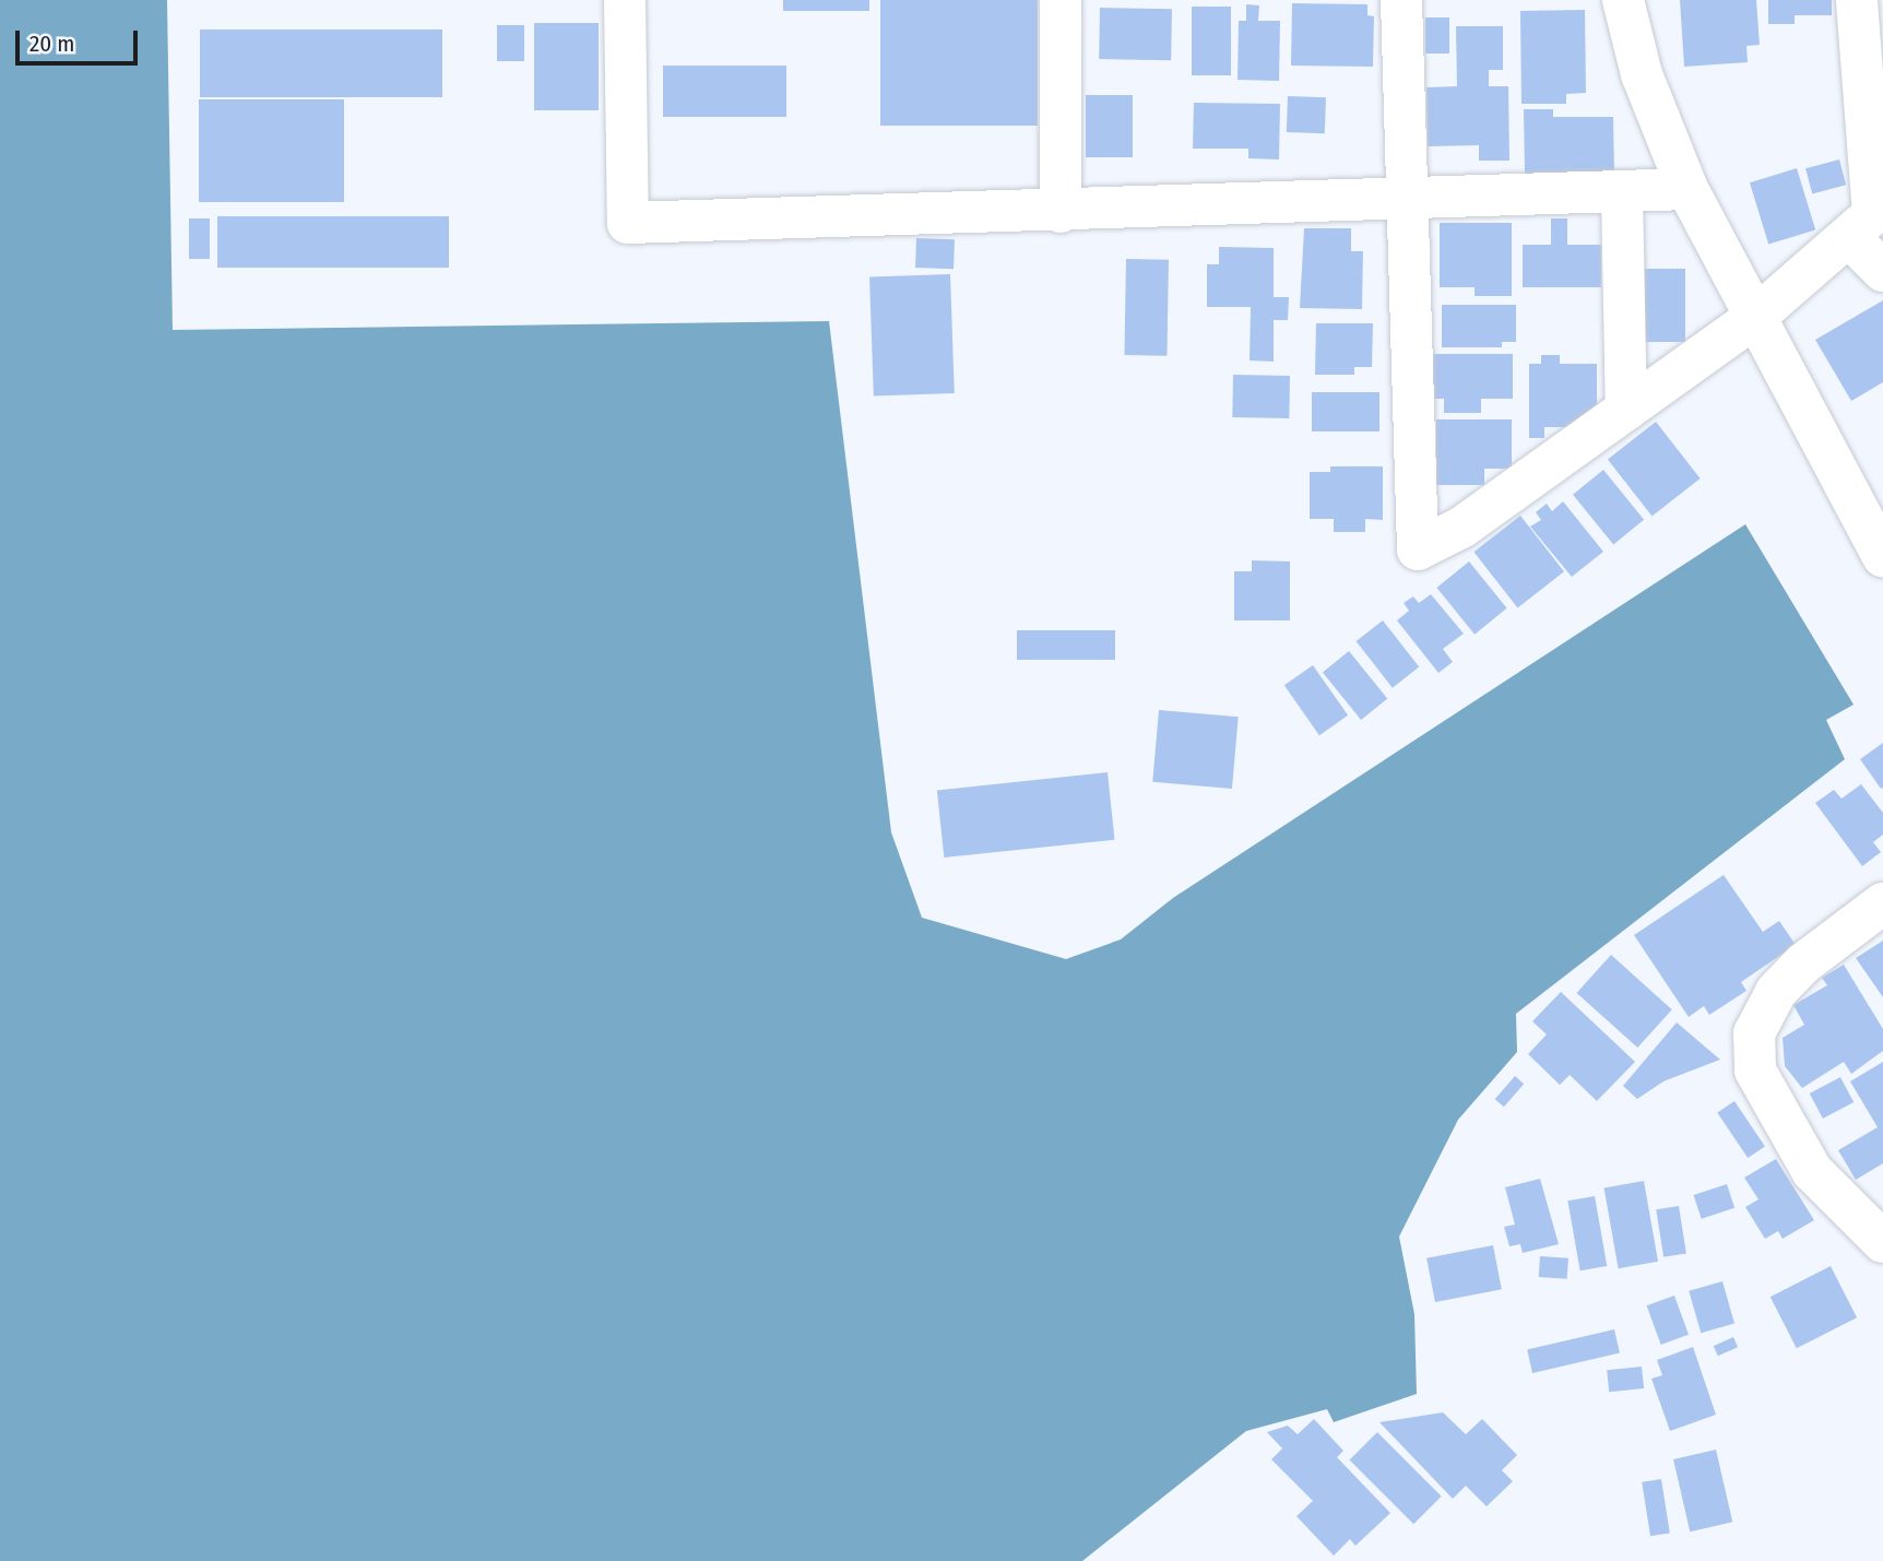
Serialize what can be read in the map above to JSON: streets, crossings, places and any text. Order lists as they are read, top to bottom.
{
  "scale_bar": "20 m"
}
